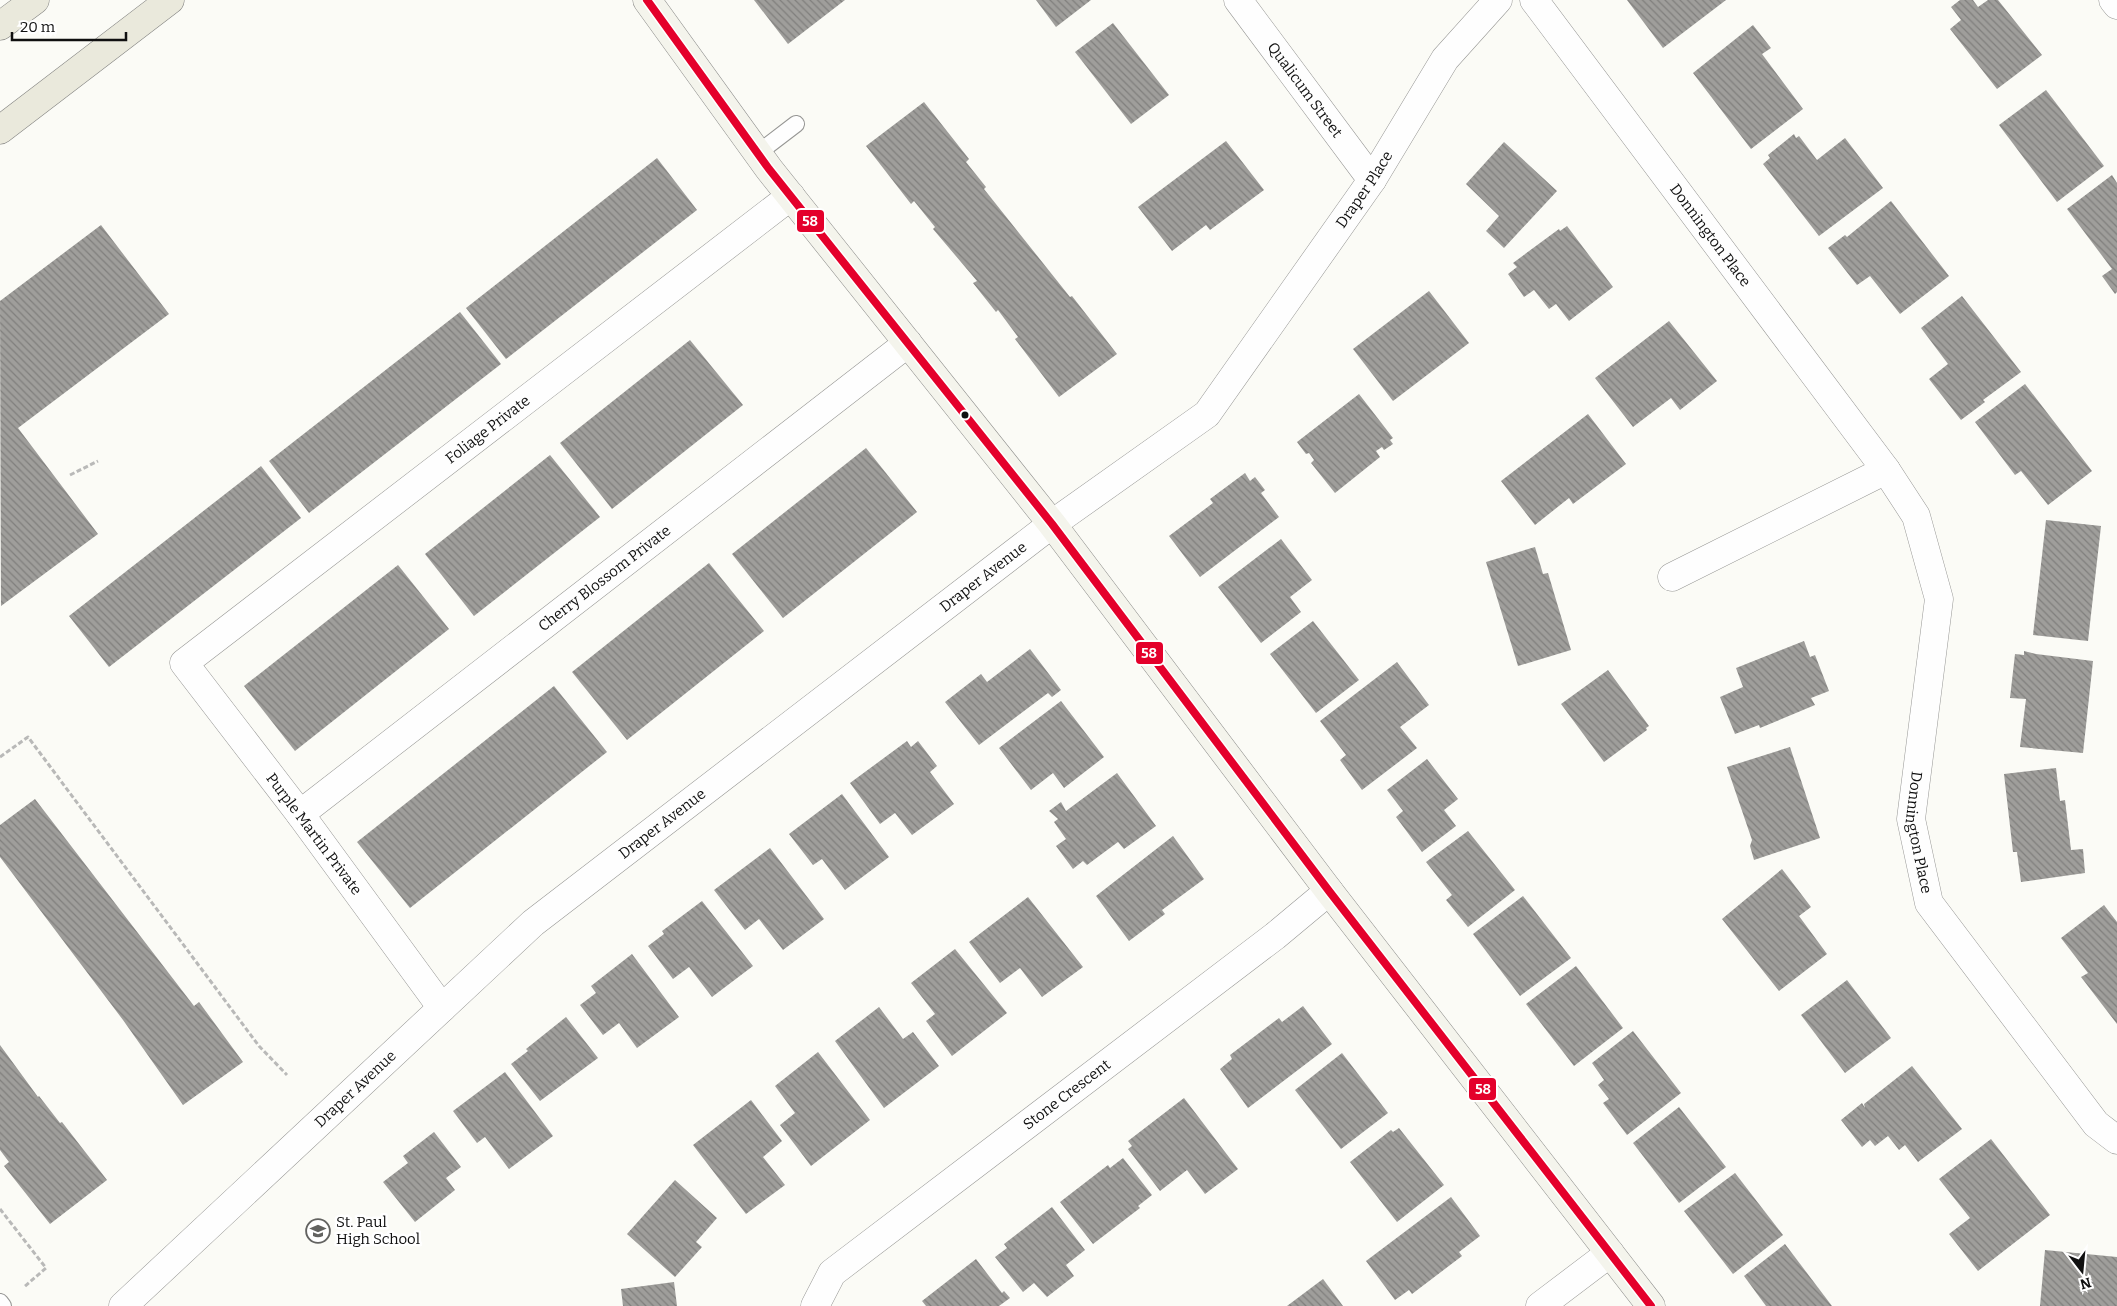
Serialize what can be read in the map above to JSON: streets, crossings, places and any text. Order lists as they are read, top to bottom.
{
  "streets": {
    "street": [
      "Qualicum Street",
      "Draper Place",
      "Donnington Place",
      "Foliage Private",
      "Draper Avenue",
      "Cherry Blossom Private",
      "Purple Martin Private",
      "Stone Crescent"
    ]
  },
  "crossings": [
    ["Qualicum Street", "Draper Place"],
    ["Draper Place", "Draper Avenue"],
    ["Foliage Private", "Purple Martin Private"],
    ["Draper Avenue", "Purple Martin Private"],
    ["Cherry Blossom Private", "Purple Martin Private"]
  ],
  "places": {
    "school or university": ["St. Paul High School"]
  },
  "lines": ["transit line 58"],
  "scale_bar": "20 m",
  "north": "bottom"
}
